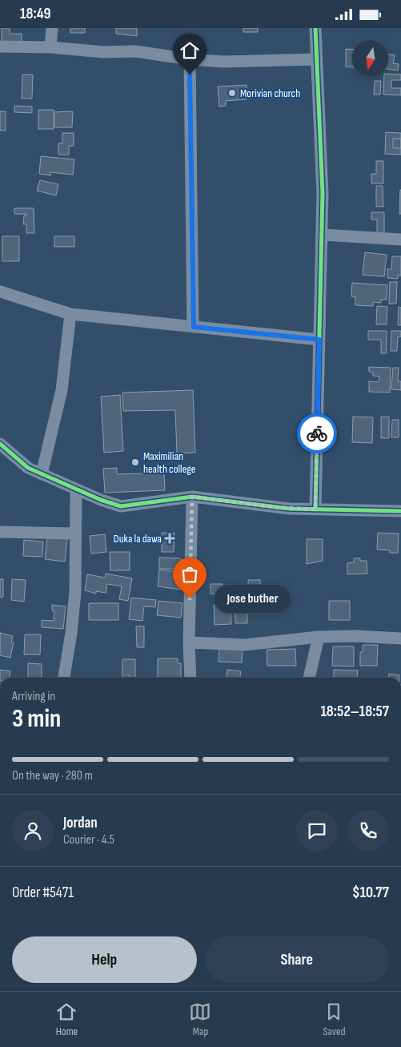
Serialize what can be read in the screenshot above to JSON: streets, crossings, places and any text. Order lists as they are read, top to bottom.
{
  "places": {
    "other": ["Morivian church", "Maximilian health college", "Jose buther"],
    "health": ["Duka la dawa"]
  },
  "north": "bottom",
  "page": {
    "status": "18:49",
    "bubble": "Jose buther",
    "heading": ["3 min", "Arriving in", "18:52–18:57"],
    "panel": [
      "Jordan",
      "Courier · 4.5",
      "Order #5471",
      "$10.77"
    ],
    "bar": "On the way · 280 m",
    "buttons": ["Help", "Share"],
    "tabs": ["Home", "Map", "Saved"]
  }
}
